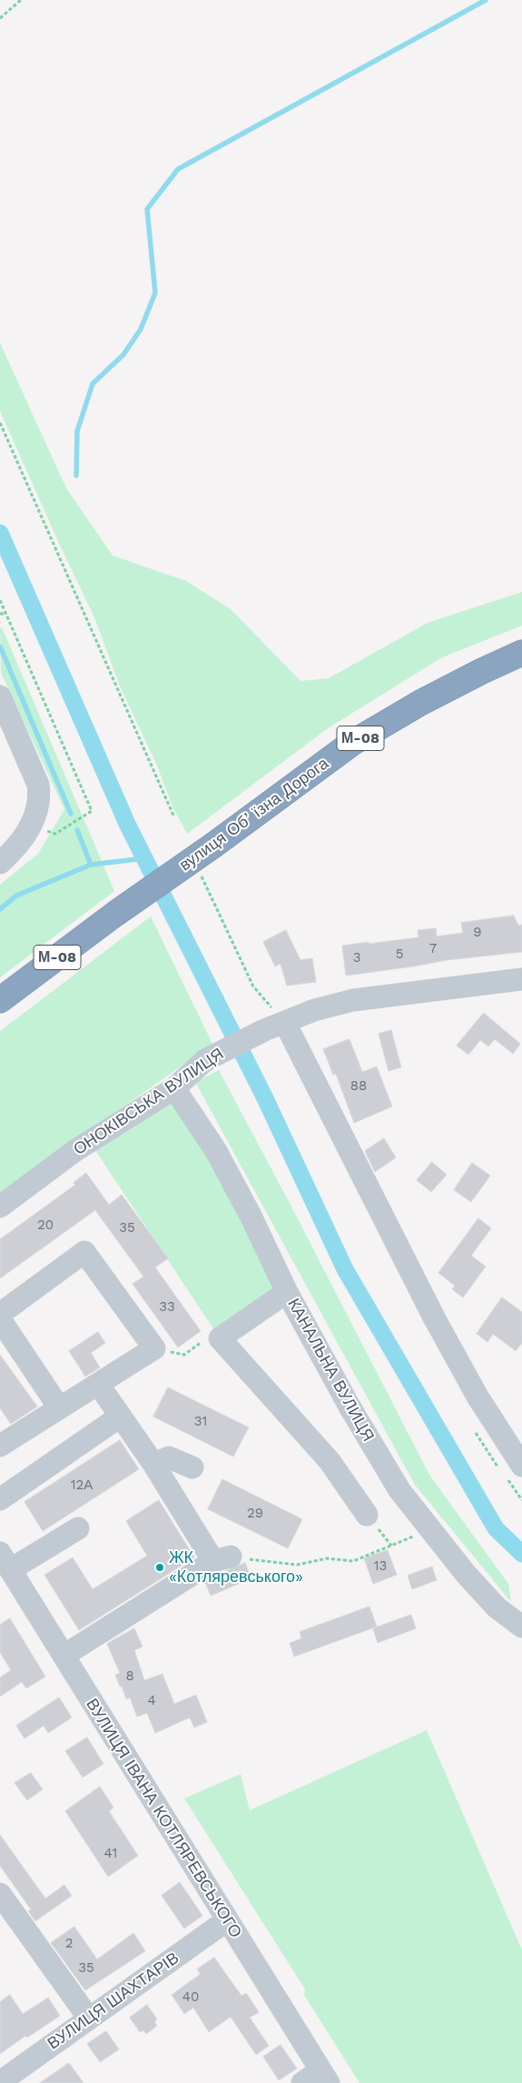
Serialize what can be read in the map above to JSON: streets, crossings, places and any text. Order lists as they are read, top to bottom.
{
  "streets": {
    "highway": ["М-08", "вулиця Обʼїзна Дорога"],
    "street": [
      "ОНОКІВСЬКА ВУЛИЦЯ",
      "КАНАЛЬНА ВУЛИЦЯ",
      "ВУЛИЦЯ ІВАНА КОТЛЯРЕВСЬКОГО",
      "ВУЛИЦЯ ШАХТАРІВ"
    ]
  },
  "crossings": [
    ["ОНОКІВСЬКА ВУЛИЦЯ", "КАНАЛЬНА ВУЛИЦЯ"],
    ["ВУЛИЦЯ ІВАНА КОТЛЯРЕВСЬКОГО", "ВУЛИЦЯ ШАХТАРІВ"]
  ],
  "places": ["ЖК «Котляревського»"],
  "house_numbers": [
    "9",
    "7",
    "5",
    "3",
    "88",
    "20",
    "35",
    "33",
    "31",
    "12А",
    "29",
    "13",
    "8",
    "4",
    "41",
    "2",
    "35",
    "40"
  ]
}
